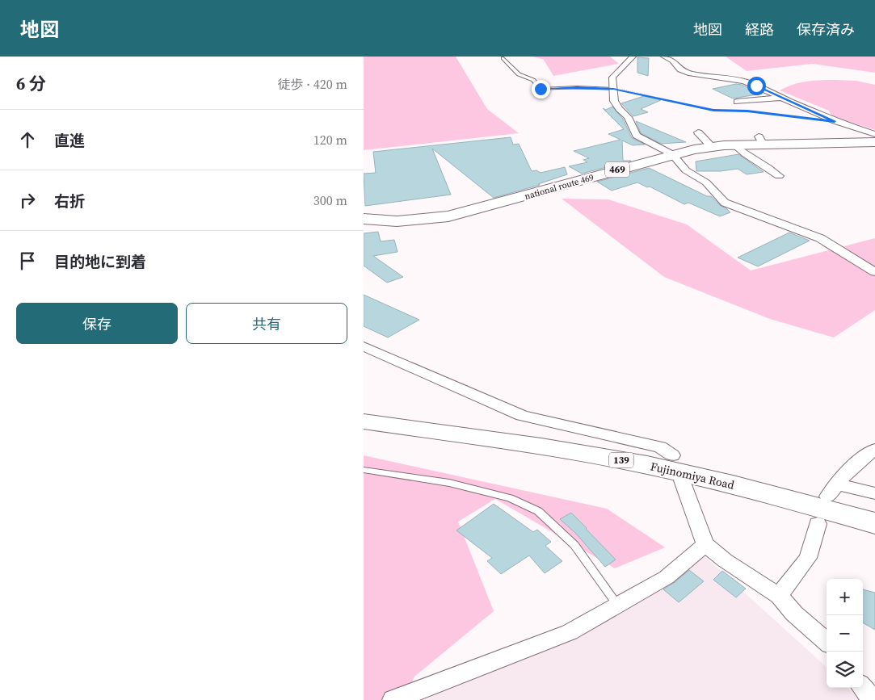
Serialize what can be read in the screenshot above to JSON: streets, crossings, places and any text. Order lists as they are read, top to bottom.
{
  "streets": {
    "highway": [
      "469",
      "national route 469",
      "139",
      "Fujinomiya Road"
    ]
  },
  "page": {
    "header": "地図",
    "nav": ["地図", "経路", "保存済み"],
    "heading": ["6 分", "徒歩 · 420 m"],
    "list": [
      ["直進", "120 m"],
      ["右折", "300 m"],
      "目的地に到着"
    ],
    "buttons": ["保存", "共有"],
    "map_buttons": ["+", "−"]
  }
}
